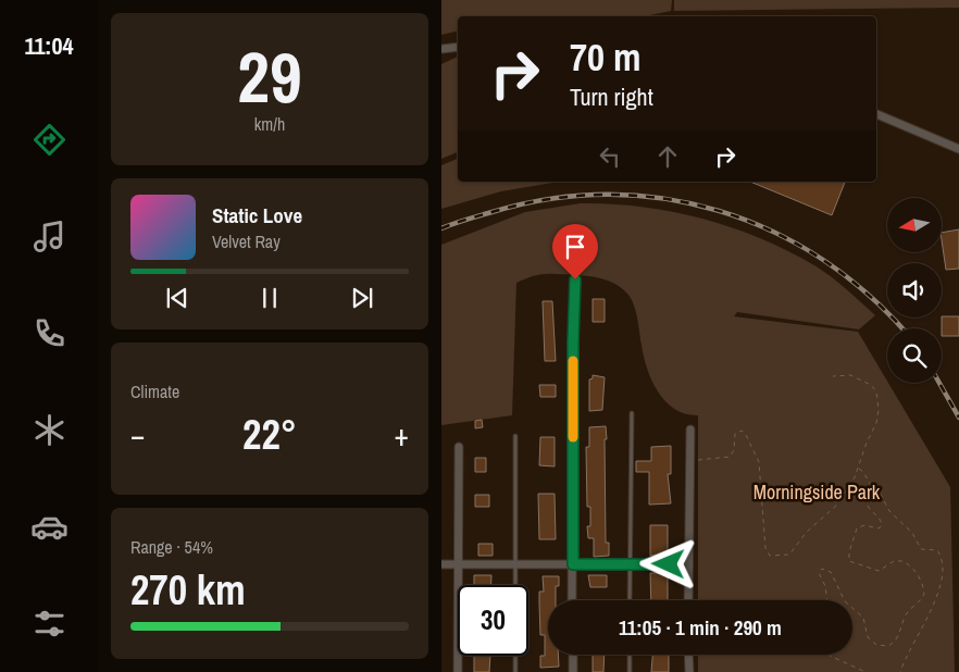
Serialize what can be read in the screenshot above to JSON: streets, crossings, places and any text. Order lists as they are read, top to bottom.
{
  "parks": ["Morningside Park"],
  "north": "left",
  "page": {
    "tabs": "11:04",
    "tile": [
      ["29", "km/h"],
      "Climate",
      ["Range · 54%", "270 km"]
    ],
    "turn": ["70 m", "Turn right"],
    "song": ["Static Love", "Velvet Ray"],
    "heat": ["−", "22°", "+"],
    "limit": "30",
    "trip": "11:05 · 1 min · 290 m"
  }
}
